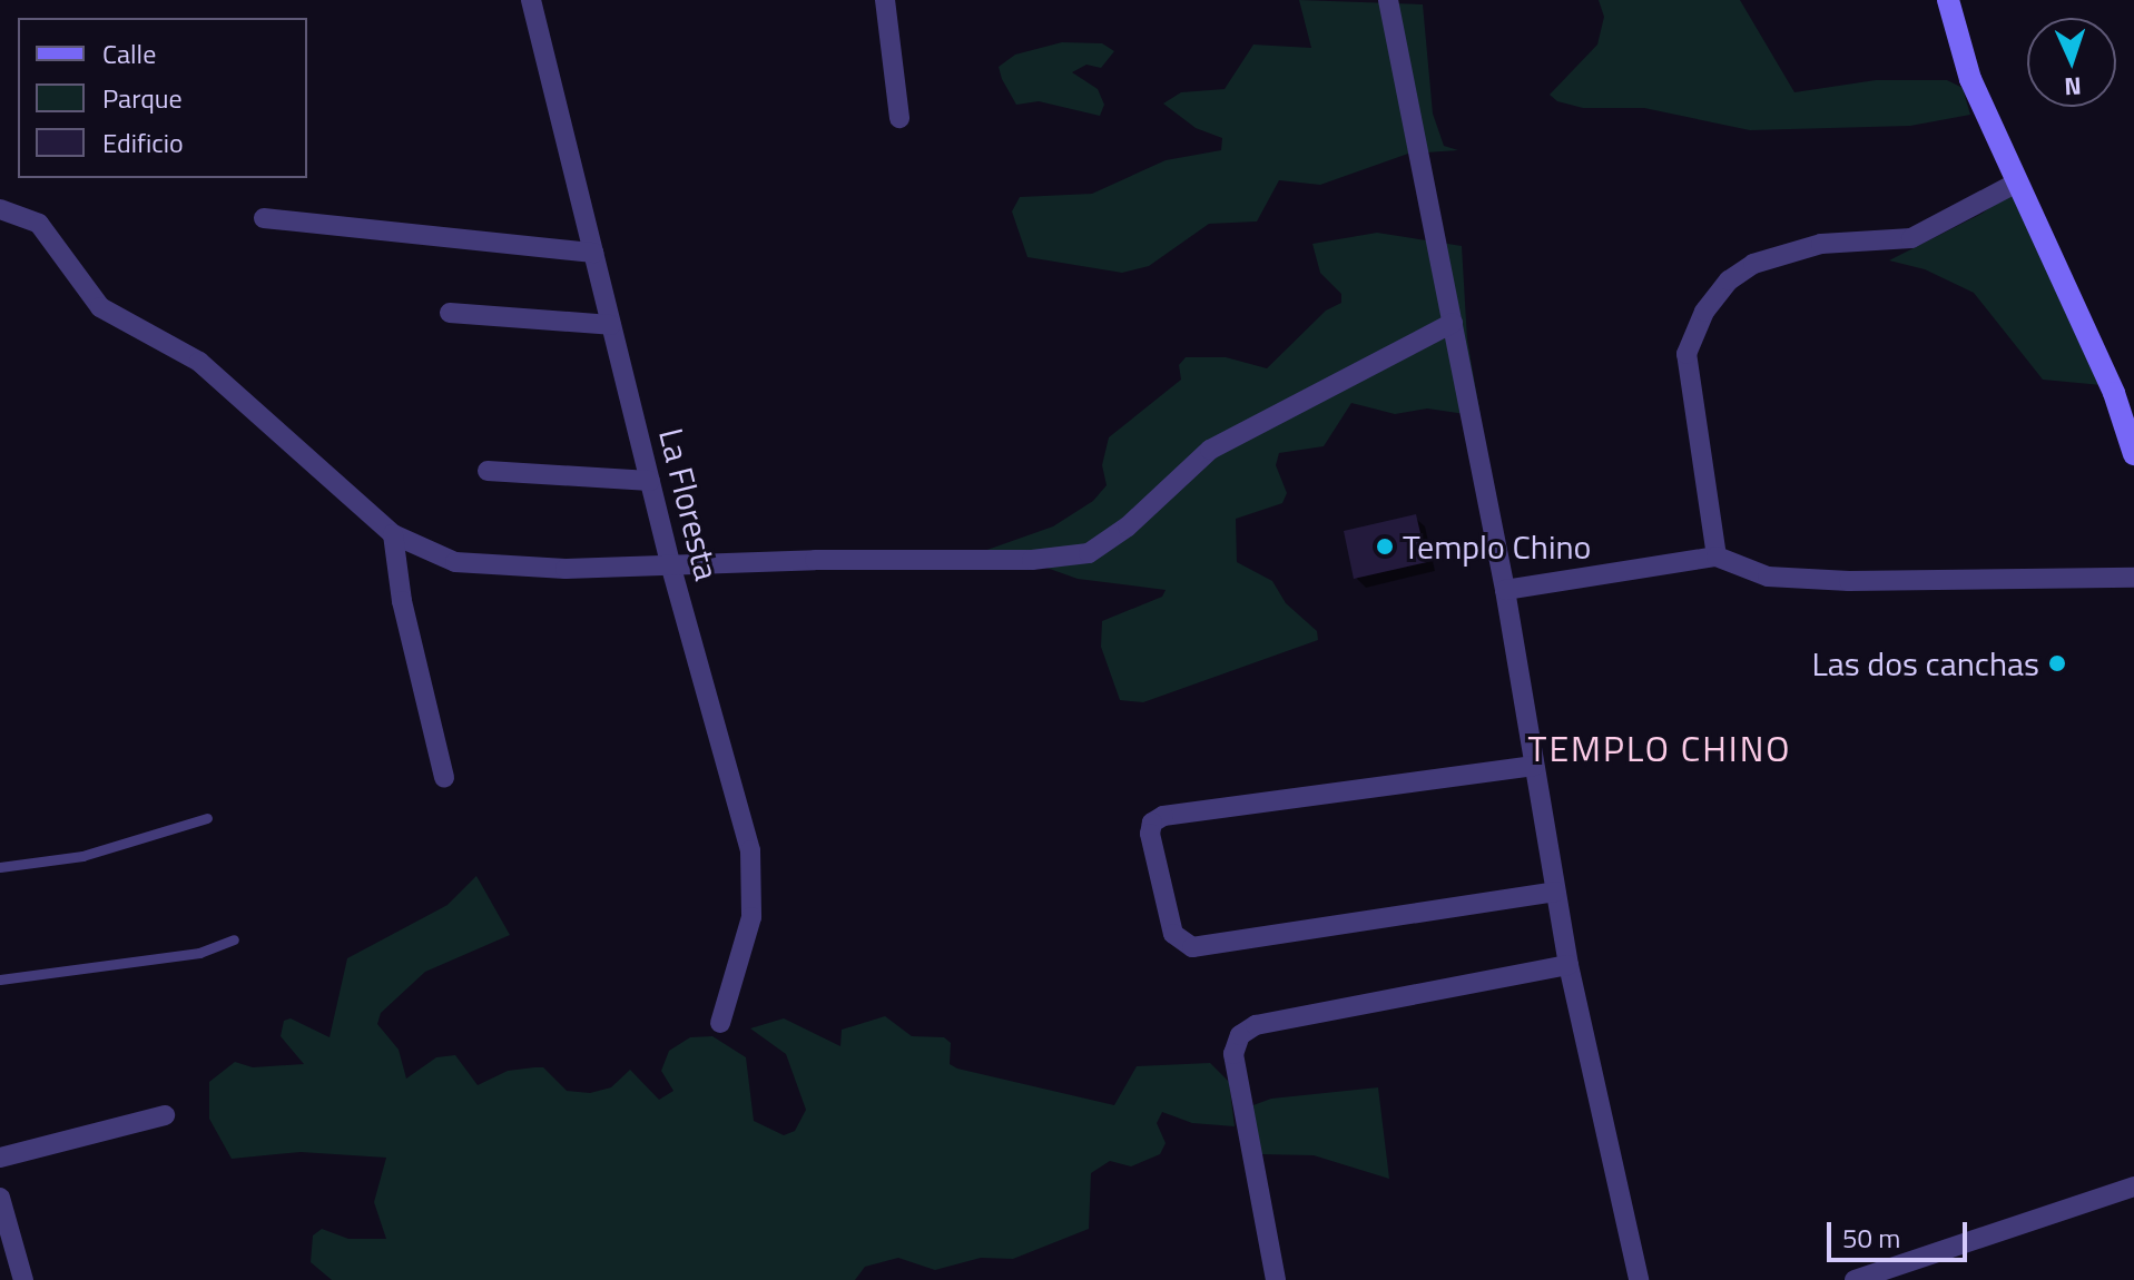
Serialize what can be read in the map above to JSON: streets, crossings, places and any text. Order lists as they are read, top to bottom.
{
  "streets": {
    "street": ["La Floresta"]
  },
  "districts": ["TEMPLO CHINO"],
  "places": ["Templo Chino", "Las dos canchas"],
  "legend": ["Calle", "Parque", "Edificio"],
  "scale_bar": "50 m",
  "north": "bottom"
}
